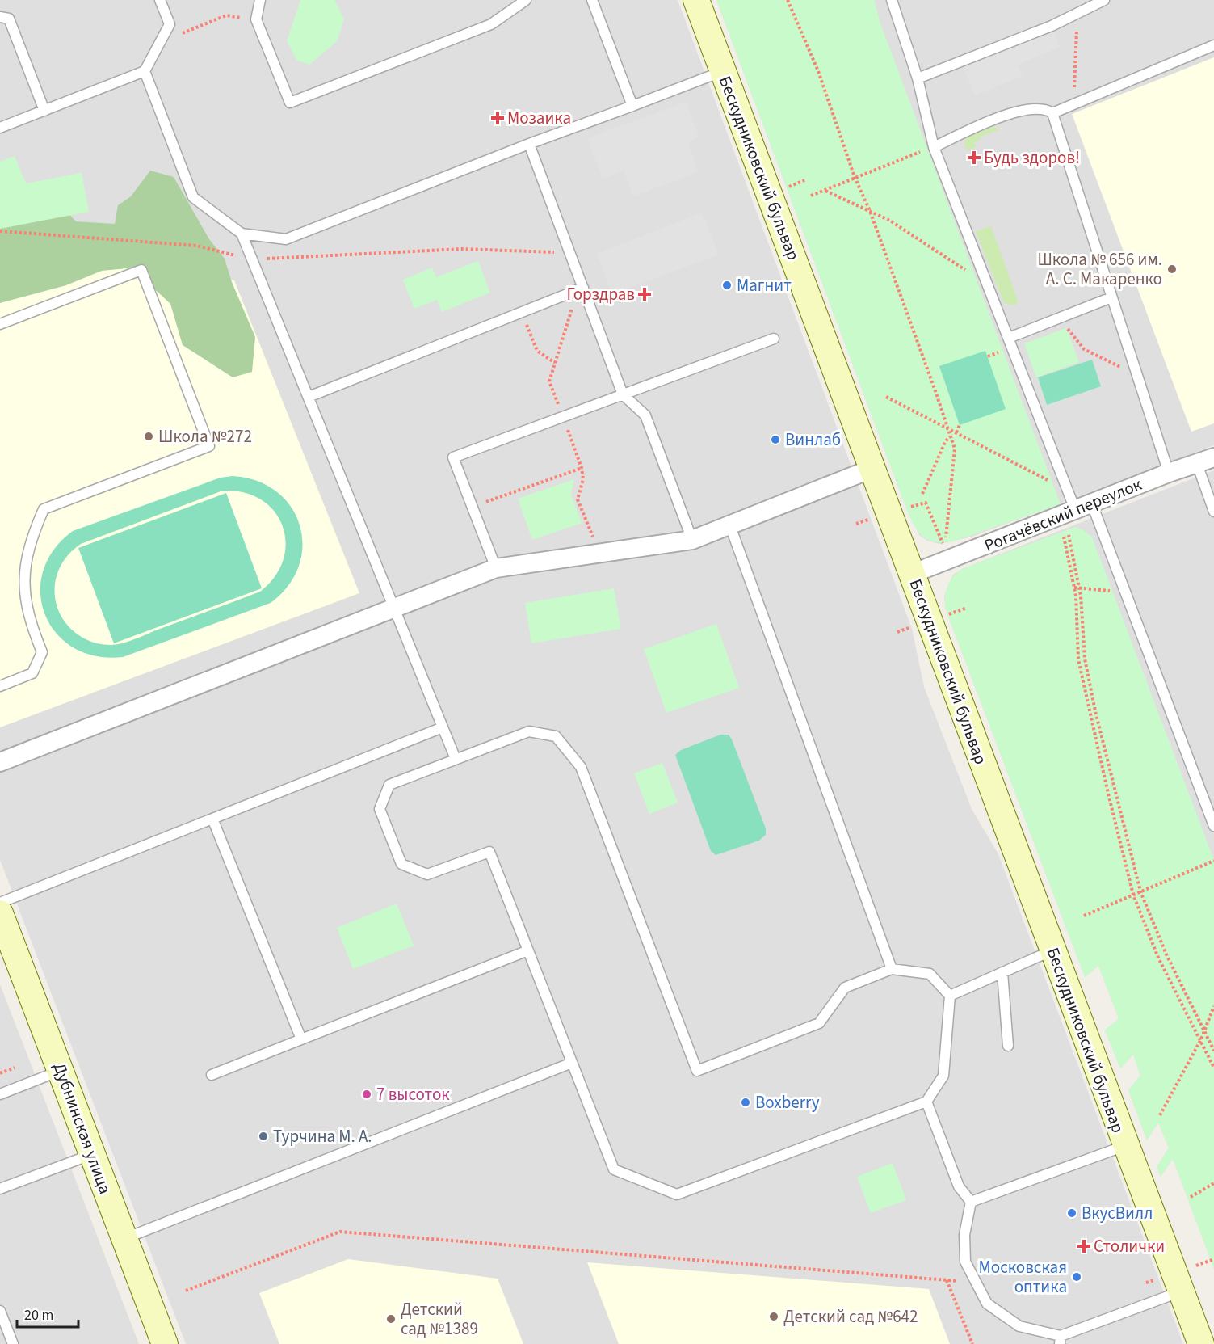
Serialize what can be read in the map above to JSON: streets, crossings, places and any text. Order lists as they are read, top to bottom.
{
  "streets": {
    "street": ["Бескудниковский бульвар", "Рогачёвский переулок", "Дубнинская улица"]
  },
  "crossings": [
    ["Бескудниковский бульвар", "Рогачёвский переулок"]
  ],
  "places": {
    "health": [
      "Мозаика",
      "Будь здоров!",
      "Горздрав",
      "Столички"
    ],
    "other": [
      "Школа № 656 им. А. С. Макаренко",
      "Магнит",
      "Школа №272",
      "Винлаб",
      "7 высоток",
      "Boxberry",
      "Турчина М. А.",
      "ВкусВилл",
      "Московская оптика",
      "Детский сад №642",
      "Детский сад №1389"
    ]
  },
  "scale_bar": "20 m"
}
